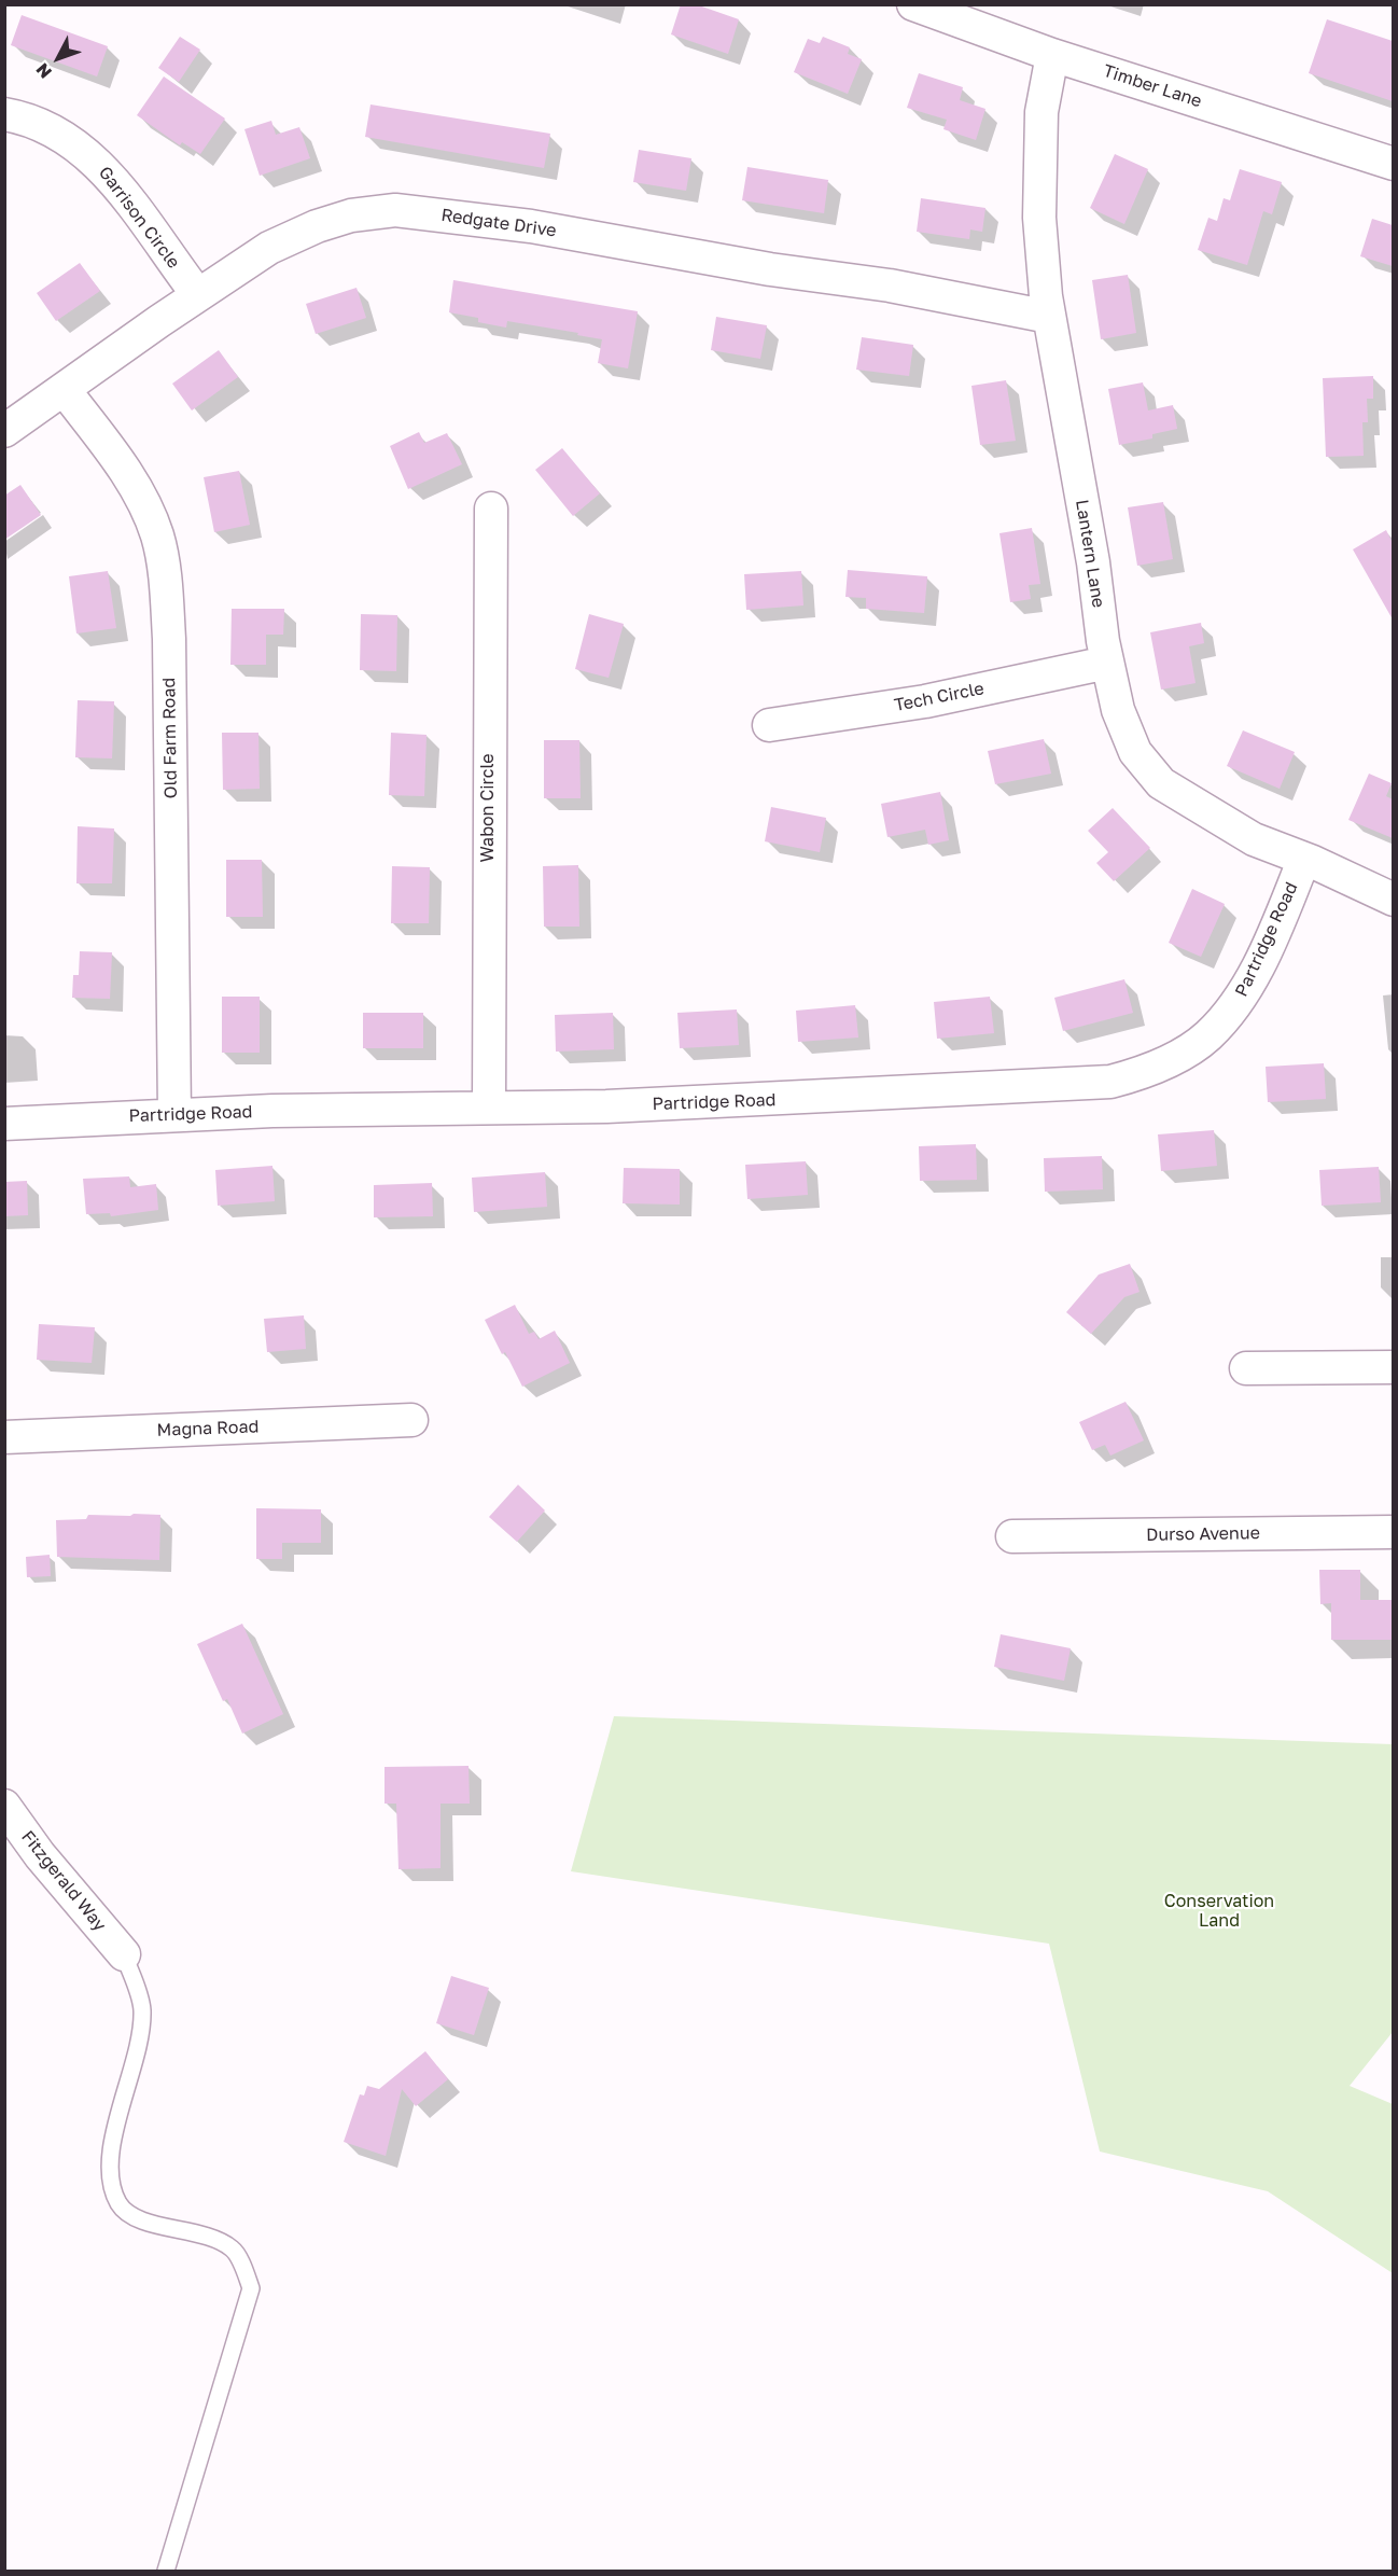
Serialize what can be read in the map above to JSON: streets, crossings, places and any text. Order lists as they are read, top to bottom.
{
  "streets": {
    "street": [
      "Timber Lane",
      "Garrison Circle",
      "Redgate Drive",
      "Lantern Lane",
      "Tech Circle",
      "Old Farm Road",
      "Wabon Circle",
      "Partridge Road",
      "Magna Road",
      "Durso Avenue",
      "Fitzgerald Way"
    ]
  },
  "crossings": [
    ["Timber Lane", "Lantern Lane"],
    ["Garrison Circle", "Redgate Drive"],
    ["Redgate Drive", "Lantern Lane"],
    ["Redgate Drive", "Old Farm Road"],
    ["Lantern Lane", "Tech Circle"],
    ["Lantern Lane", "Partridge Road"],
    ["Old Farm Road", "Partridge Road"],
    ["Wabon Circle", "Partridge Road"]
  ],
  "parks": ["Conservation Land"],
  "north": "bottom left"
}
